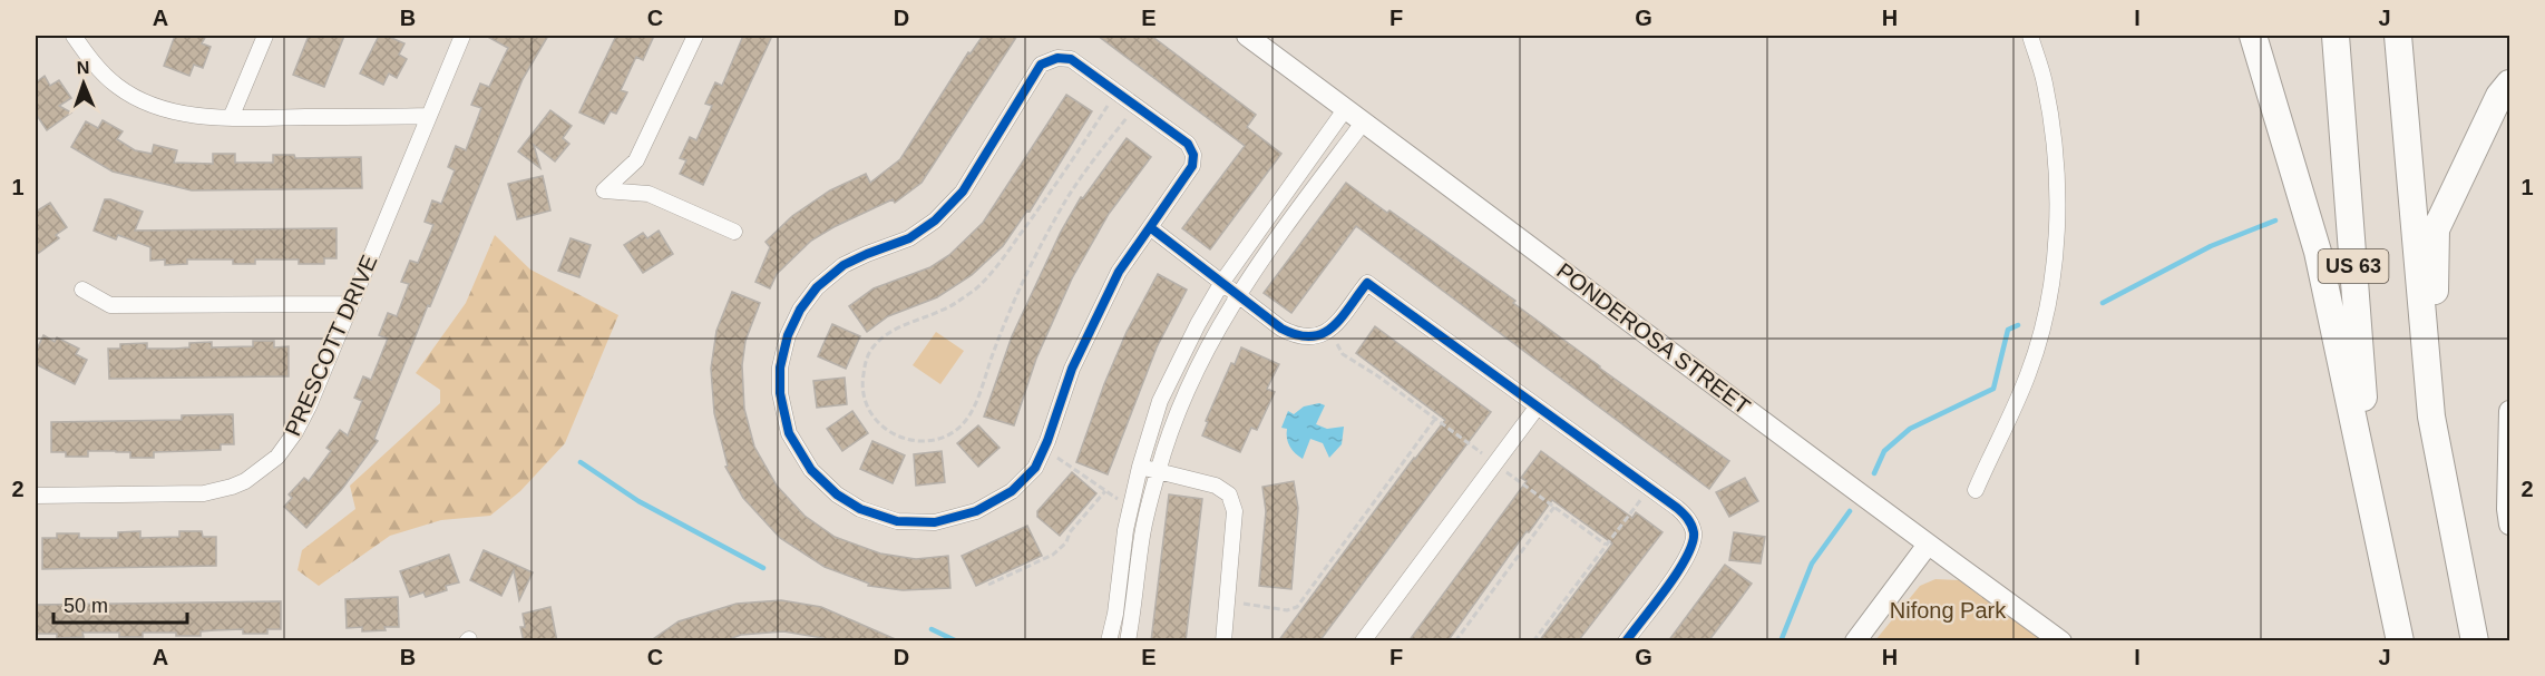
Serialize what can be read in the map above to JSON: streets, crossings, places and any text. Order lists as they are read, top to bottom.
{
  "streets": {
    "highway": ["US 63"],
    "street": ["PONDEROSA STREET", "PRESCOTT DRIVE"]
  },
  "parks": ["Nifong Park"],
  "scale_bar": "50 m",
  "north": "top",
  "grid": {
    "columns": [
      "A",
      "B",
      "C",
      "D",
      "E",
      "F",
      "G",
      "H",
      "I",
      "J"
    ],
    "rows": ["1", "2"]
  }
}
